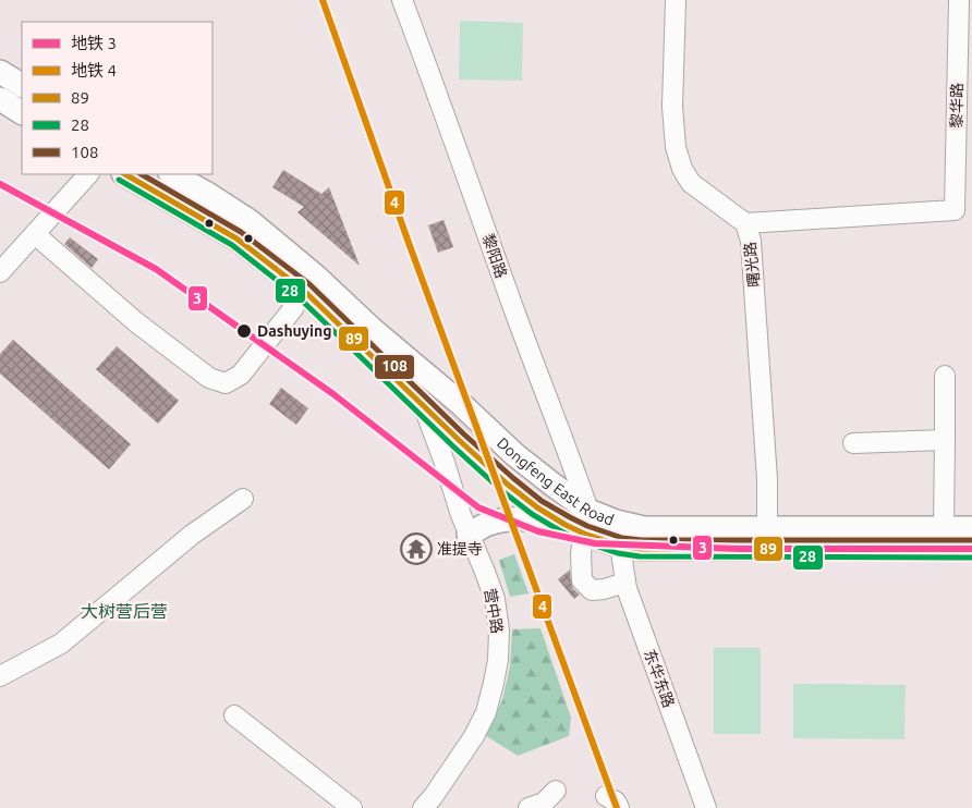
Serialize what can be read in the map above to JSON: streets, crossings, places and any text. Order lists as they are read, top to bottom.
{
  "streets": {
    "main road": ["Dongfeng East Road"],
    "street": [
      "黎华路",
      "黎阳路",
      "曙光路",
      "营中路",
      "东华东路"
    ]
  },
  "crossings": [
    ["黎华路", "曙光路"],
    ["黎阳路", "Dongfeng East Road"],
    ["曙光路", "Dongfeng East Road"],
    ["Dongfeng East Road", "营中路"],
    ["Dongfeng East Road", "东华东路"]
  ],
  "districts": ["大树营后营"],
  "places": {
    "other": ["Dashuying"],
    "temple": ["准提寺"]
  },
  "lines": [
    "metro line 4",
    "transit line 89",
    "transit line 108",
    "transit line 28",
    "metro line 3"
  ],
  "legend": [
    "地铁 3",
    "地铁 4",
    "89",
    "28",
    "108"
  ]
}
